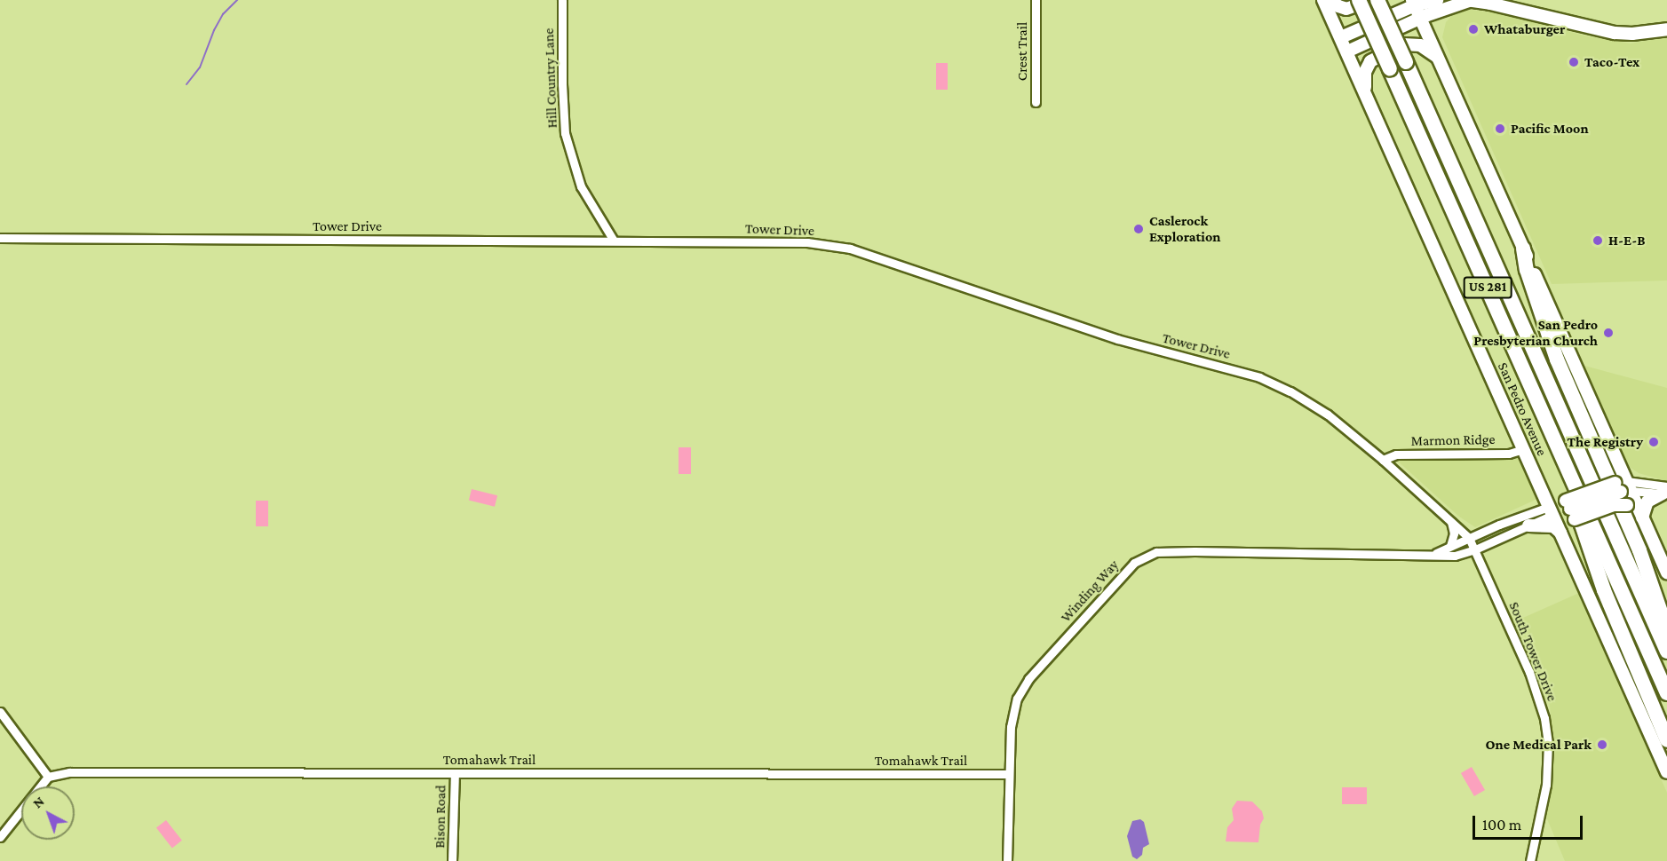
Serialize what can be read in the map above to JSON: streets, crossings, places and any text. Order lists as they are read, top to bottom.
{
  "streets": {
    "highway": ["US 281"],
    "main road": ["San Pedro Avenue"],
    "street": [
      "Crest Trail",
      "Hill Country Lane",
      "Tower Drive",
      "Marmon Ridge",
      "Winding Way",
      "South Tower Drive",
      "Tomahawk Trail",
      "Bison Road"
    ]
  },
  "crossings": [
    ["Hill Country Lane", "Tower Drive"],
    ["Tower Drive", "Marmon Ridge"],
    ["Tower Drive", "Winding Way"],
    ["Tower Drive", "South Tower Drive"],
    ["San Pedro Avenue", "Marmon Ridge"],
    ["San Pedro Avenue", "Winding Way"],
    ["Winding Way", "South Tower Drive"],
    ["Winding Way", "Tomahawk Trail"],
    ["Tomahawk Trail", "Bison Road"]
  ],
  "places": [
    "Whataburger",
    "Taco-Tex",
    "Pacific Moon",
    "Caslerock Exploration",
    "H-E-B",
    "San Pedro Presbyterian Church",
    "The Registry",
    "One Medical Park"
  ],
  "scale_bar": "100 m",
  "north": "top left"
}
